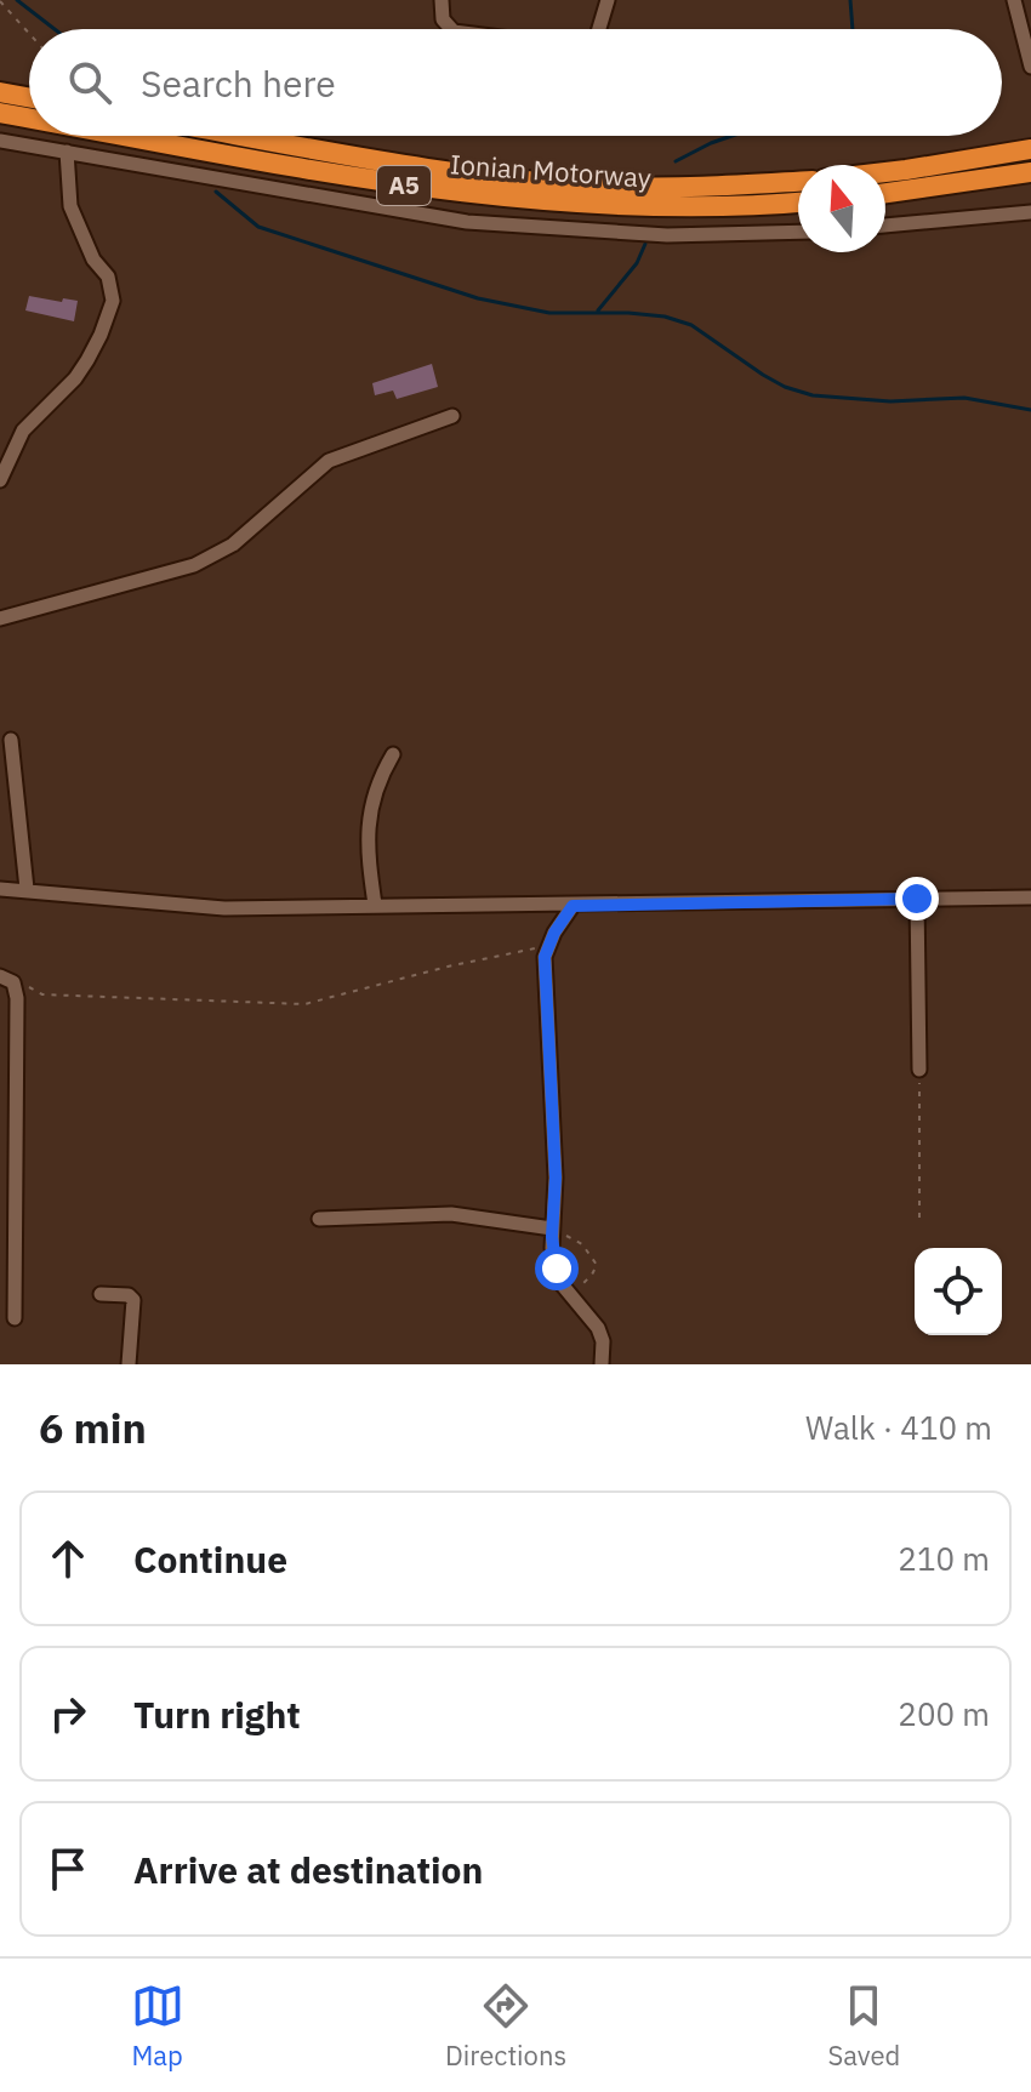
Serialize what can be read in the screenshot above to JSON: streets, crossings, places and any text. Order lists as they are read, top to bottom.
{
  "streets": {
    "highway": ["Ionian Motorway", "Α5"]
  },
  "north": "top",
  "page": {
    "search": "Search here",
    "heading": ["6 min", "Walk · 410 m"],
    "list": [
      ["Continue", "210 m"],
      ["Turn right", "200 m"],
      "Arrive at destination"
    ],
    "nav": ["Map", "Directions", "Saved"]
  }
}
